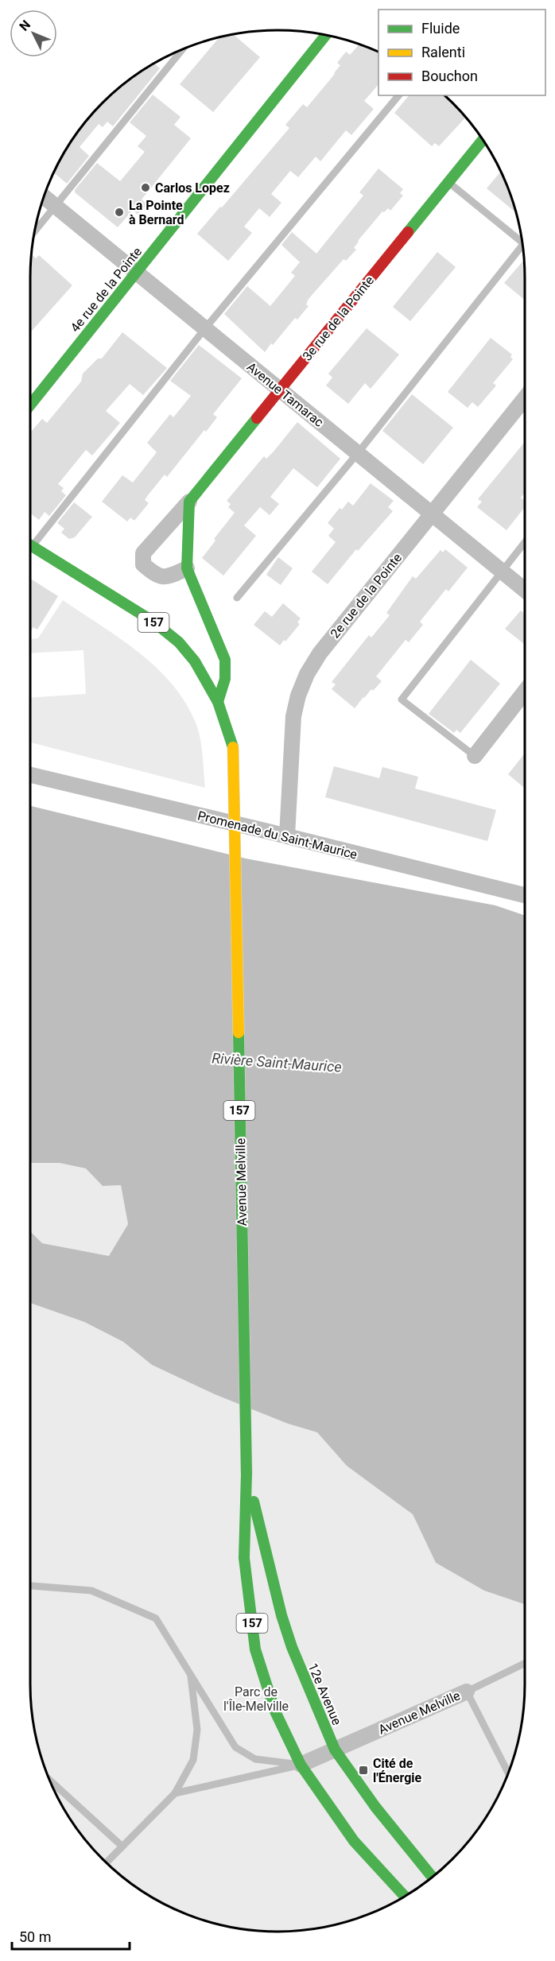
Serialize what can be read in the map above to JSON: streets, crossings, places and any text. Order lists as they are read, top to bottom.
{
  "streets": {
    "main road": [
      "4e rue de la Pointe",
      "3e rue de la Pointe",
      "157",
      "Avenue Melville",
      "12e Avenue"
    ],
    "street": ["Avenue Tamarac", "2e rue de la Pointe", "Promenade du Saint-Maurice"]
  },
  "crossings": [
    ["4e rue de la Pointe", "Avenue Tamarac"],
    ["3e rue de la Pointe", "Avenue Tamarac"],
    ["Avenue Tamarac", "2e rue de la Pointe"],
    ["2e rue de la Pointe", "Promenade du Saint-Maurice"],
    ["157", "Avenue Melville"],
    ["157", "12e Avenue"],
    ["Avenue Melville", "12e Avenue"]
  ],
  "water": ["Rivière Saint-Maurice"],
  "parks": ["Parc de l'Île-Melville"],
  "places": {
    "other": ["Carlos Lopez", "La Pointe à Bernard"],
    "transit": ["Cité de l'Énergie"]
  },
  "legend": ["Fluide", "Ralenti", "Bouchon"],
  "scale_bar": "50 m",
  "north": "top left"
}
